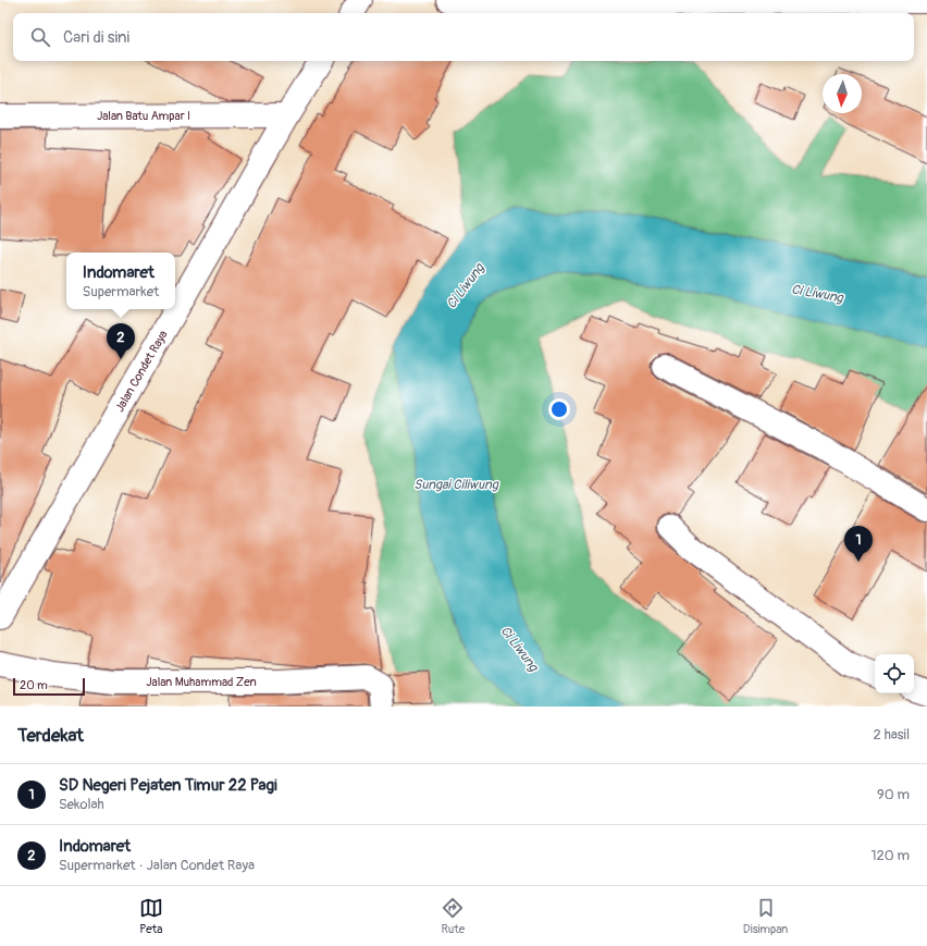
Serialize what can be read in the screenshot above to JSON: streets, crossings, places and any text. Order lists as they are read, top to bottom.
{
  "streets": {
    "street": ["Jalan Batu Ampar I", "Jalan Condet Raya", "Jalan Muhammad Zen"]
  },
  "crossings": [
    ["Jalan Batu Ampar I", "Jalan Condet Raya"]
  ],
  "water": ["Ci Liwung", "Sungai Ciliwung"],
  "scale_bar": "20 m",
  "north": "bottom",
  "page": {
    "search": "Cari di sini",
    "popup": ["Indomaret", "Supermarket"],
    "pins": ["2", "1"],
    "scale": "20 m",
    "heading": ["Terdekat", "2 hasil"],
    "list": [
      {
        "mark": "1",
        "name": "SD Negeri Pejaten Timur 22 Pagi",
        "note": "Sekolah",
        "value": "90 m"
      },
      {
        "mark": "2",
        "name": "Indomaret",
        "note": "Supermarket · Jalan Condet Raya",
        "value": "120 m"
      }
    ],
    "nav": ["Peta", "Rute", "Disimpan"]
  }
}
